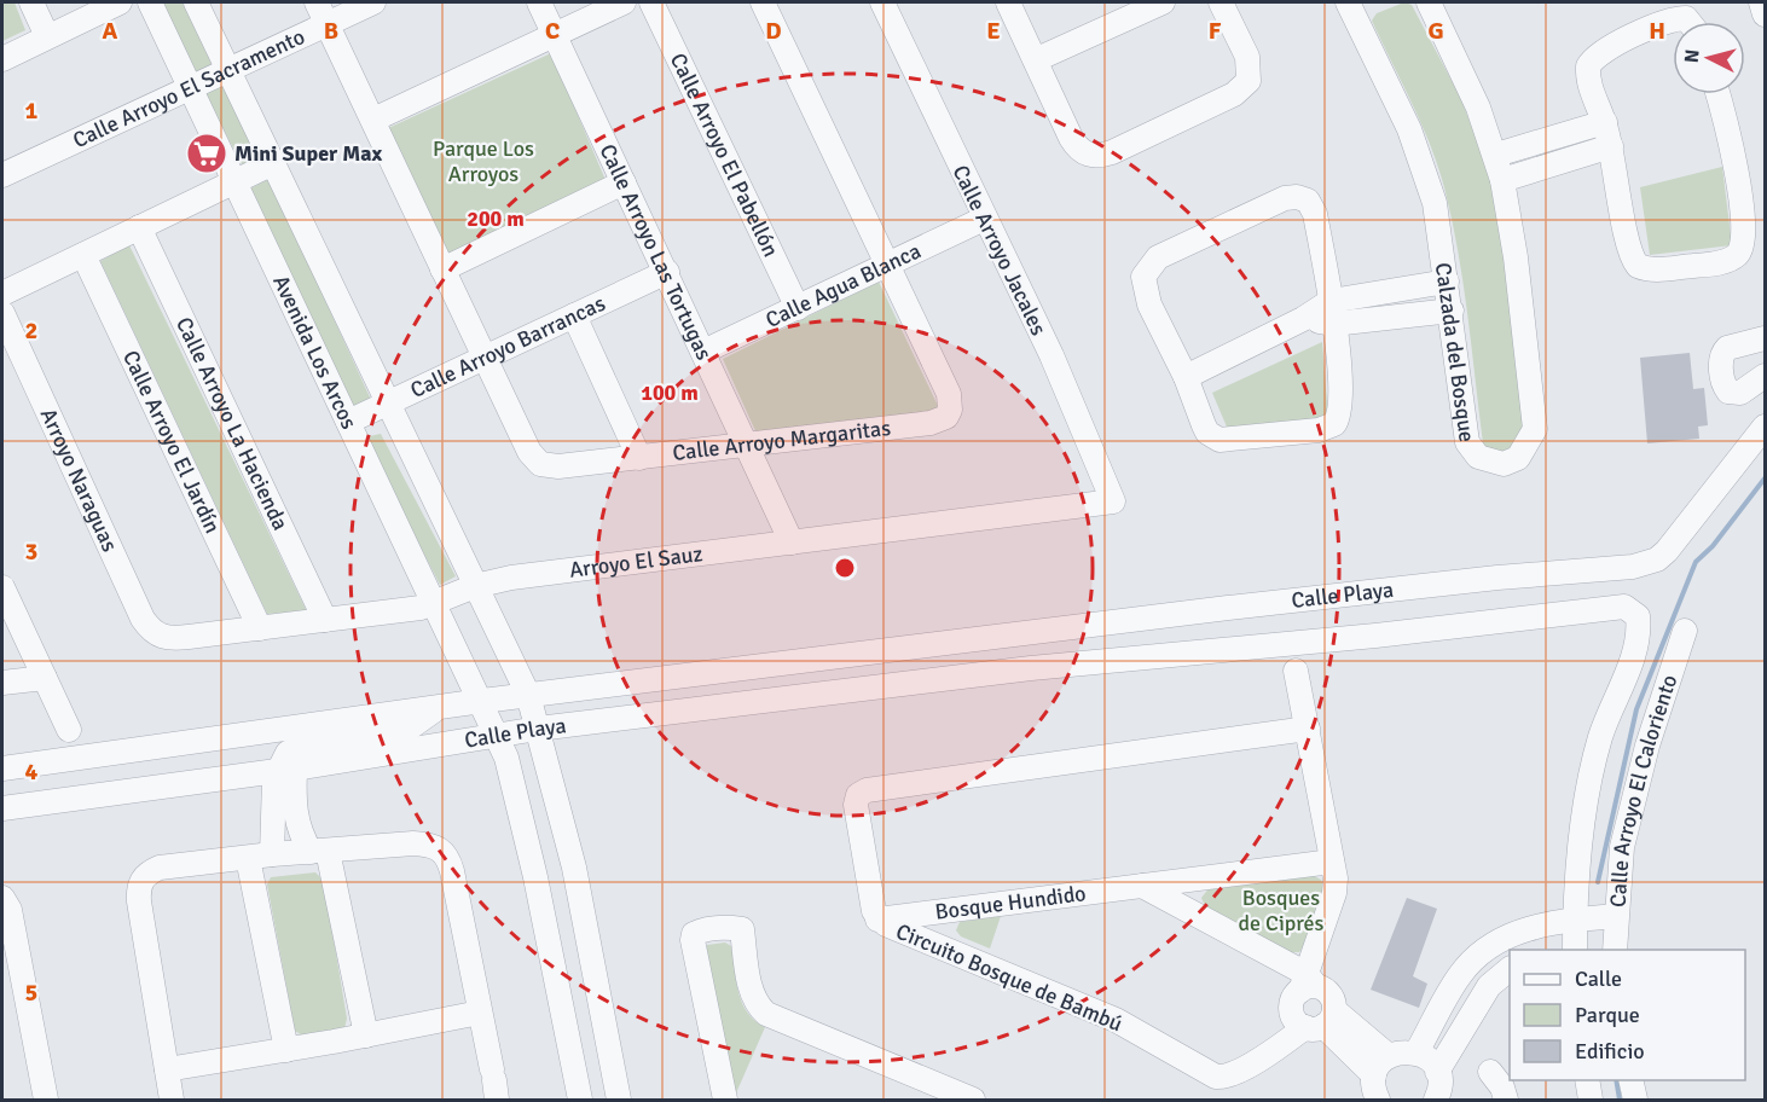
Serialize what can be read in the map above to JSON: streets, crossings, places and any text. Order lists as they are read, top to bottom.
{
  "streets": {
    "street": [
      "Calle Arroyo El Sacramento",
      "Calle Arroyo El Pabellón",
      "Calle Arroyo Jacales",
      "Calle Arroyo Las Tortugas",
      "Calle Agua Blanca",
      "Calle Arroyo Barrancas",
      "Calzada del Bosque",
      "Avenida Los Arcos",
      "Calle Arroyo La Hacienda",
      "Calle Arroyo Margaritas",
      "Calle Arroyo El Jardín",
      "Arroyo Naraguas",
      "Arroyo El Sauz",
      "Calle Playa",
      "Calle Arroyo El Caloriento",
      "Bosque Hundido",
      "Circuito Bosque de Bambú"
    ]
  },
  "crossings": [
    ["Calle Arroyo El Sacramento", "Avenida Los Arcos"],
    ["Calle Arroyo El Sacramento", "Calle Arroyo Margaritas"],
    ["Calle Arroyo El Pabellón", "Calle Agua Blanca"],
    ["Calle Arroyo Jacales", "Calle Agua Blanca"],
    ["Calle Arroyo Jacales", "Arroyo El Sauz"],
    ["Calle Arroyo Las Tortugas", "Calle Agua Blanca"],
    ["Calle Arroyo Las Tortugas", "Calle Arroyo Barrancas"],
    ["Calle Arroyo Las Tortugas", "Calle Arroyo Margaritas"],
    ["Calle Arroyo Las Tortugas", "Arroyo El Sauz"],
    ["Calle Agua Blanca", "Calle Arroyo Margaritas"],
    ["Calle Arroyo Barrancas", "Avenida Los Arcos"],
    ["Calle Arroyo Barrancas", "Calle Arroyo Margaritas"],
    ["Avenida Los Arcos", "Arroyo El Sauz"],
    ["Avenida Los Arcos", "Calle Playa"],
    ["Calle Arroyo La Hacienda", "Arroyo El Sauz"],
    ["Calle Arroyo El Jardín", "Arroyo El Sauz"],
    ["Arroyo Naraguas", "Arroyo El Sauz"],
    ["Calle Playa", "Calle Arroyo El Caloriento"],
    ["Bosque Hundido", "Circuito Bosque de Bambú"]
  ],
  "parks": ["Parque Los Arroyos", "Bosques de Ciprés"],
  "places": {
    "supermarket": ["Mini Super Max"]
  },
  "legend": ["Calle", "Parque", "Edificio"],
  "north": "left",
  "grid": {
    "columns": [
      "A",
      "B",
      "C",
      "D",
      "E",
      "F",
      "G",
      "H"
    ],
    "rows": [
      "1",
      "2",
      "3",
      "4",
      "5"
    ]
  },
  "rings": ["200 m", "100 m"]
}
